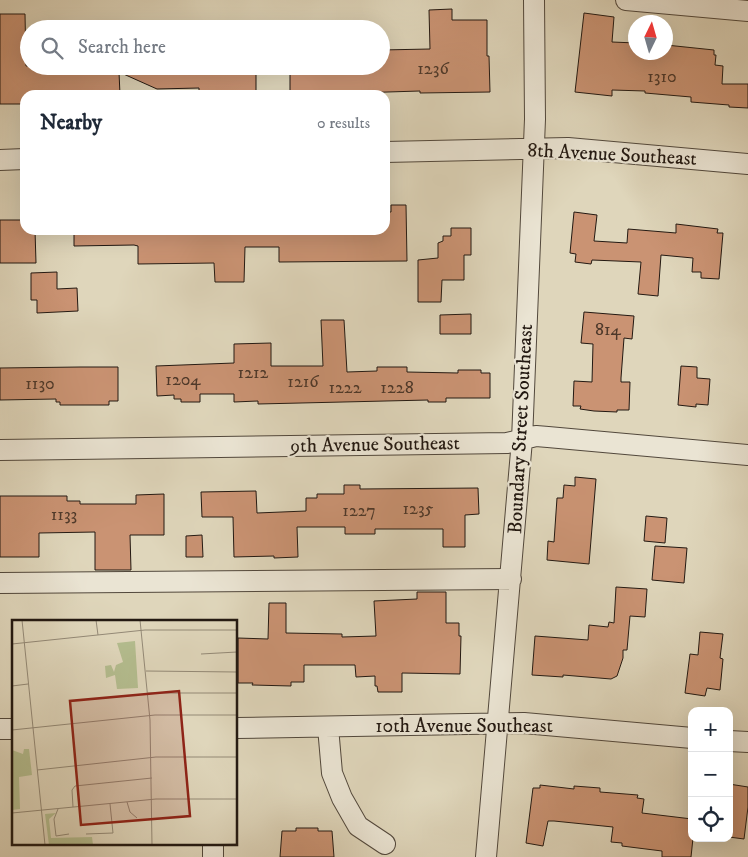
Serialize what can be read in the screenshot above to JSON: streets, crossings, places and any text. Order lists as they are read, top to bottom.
{
  "streets": {
    "street": [
      "8th Avenue Southeast",
      "Boundary Street Southeast",
      "9th Avenue Southeast",
      "10th Avenue Southeast"
    ]
  },
  "crossings": [
    ["8th Avenue Southeast", "Boundary Street Southeast"],
    ["Boundary Street Southeast", "9th Avenue Southeast"],
    ["Boundary Street Southeast", "10th Avenue Southeast"]
  ],
  "house_numbers": [
    "1236",
    "1310",
    "814",
    "1212",
    "1204",
    "1216",
    "1130",
    "1222",
    "1228",
    "1235",
    "1227",
    "1133"
  ],
  "north": "top",
  "page": {
    "search": "Search here",
    "heading": ["Nearby", "0 results"],
    "map_buttons": ["+", "−"]
  }
}
